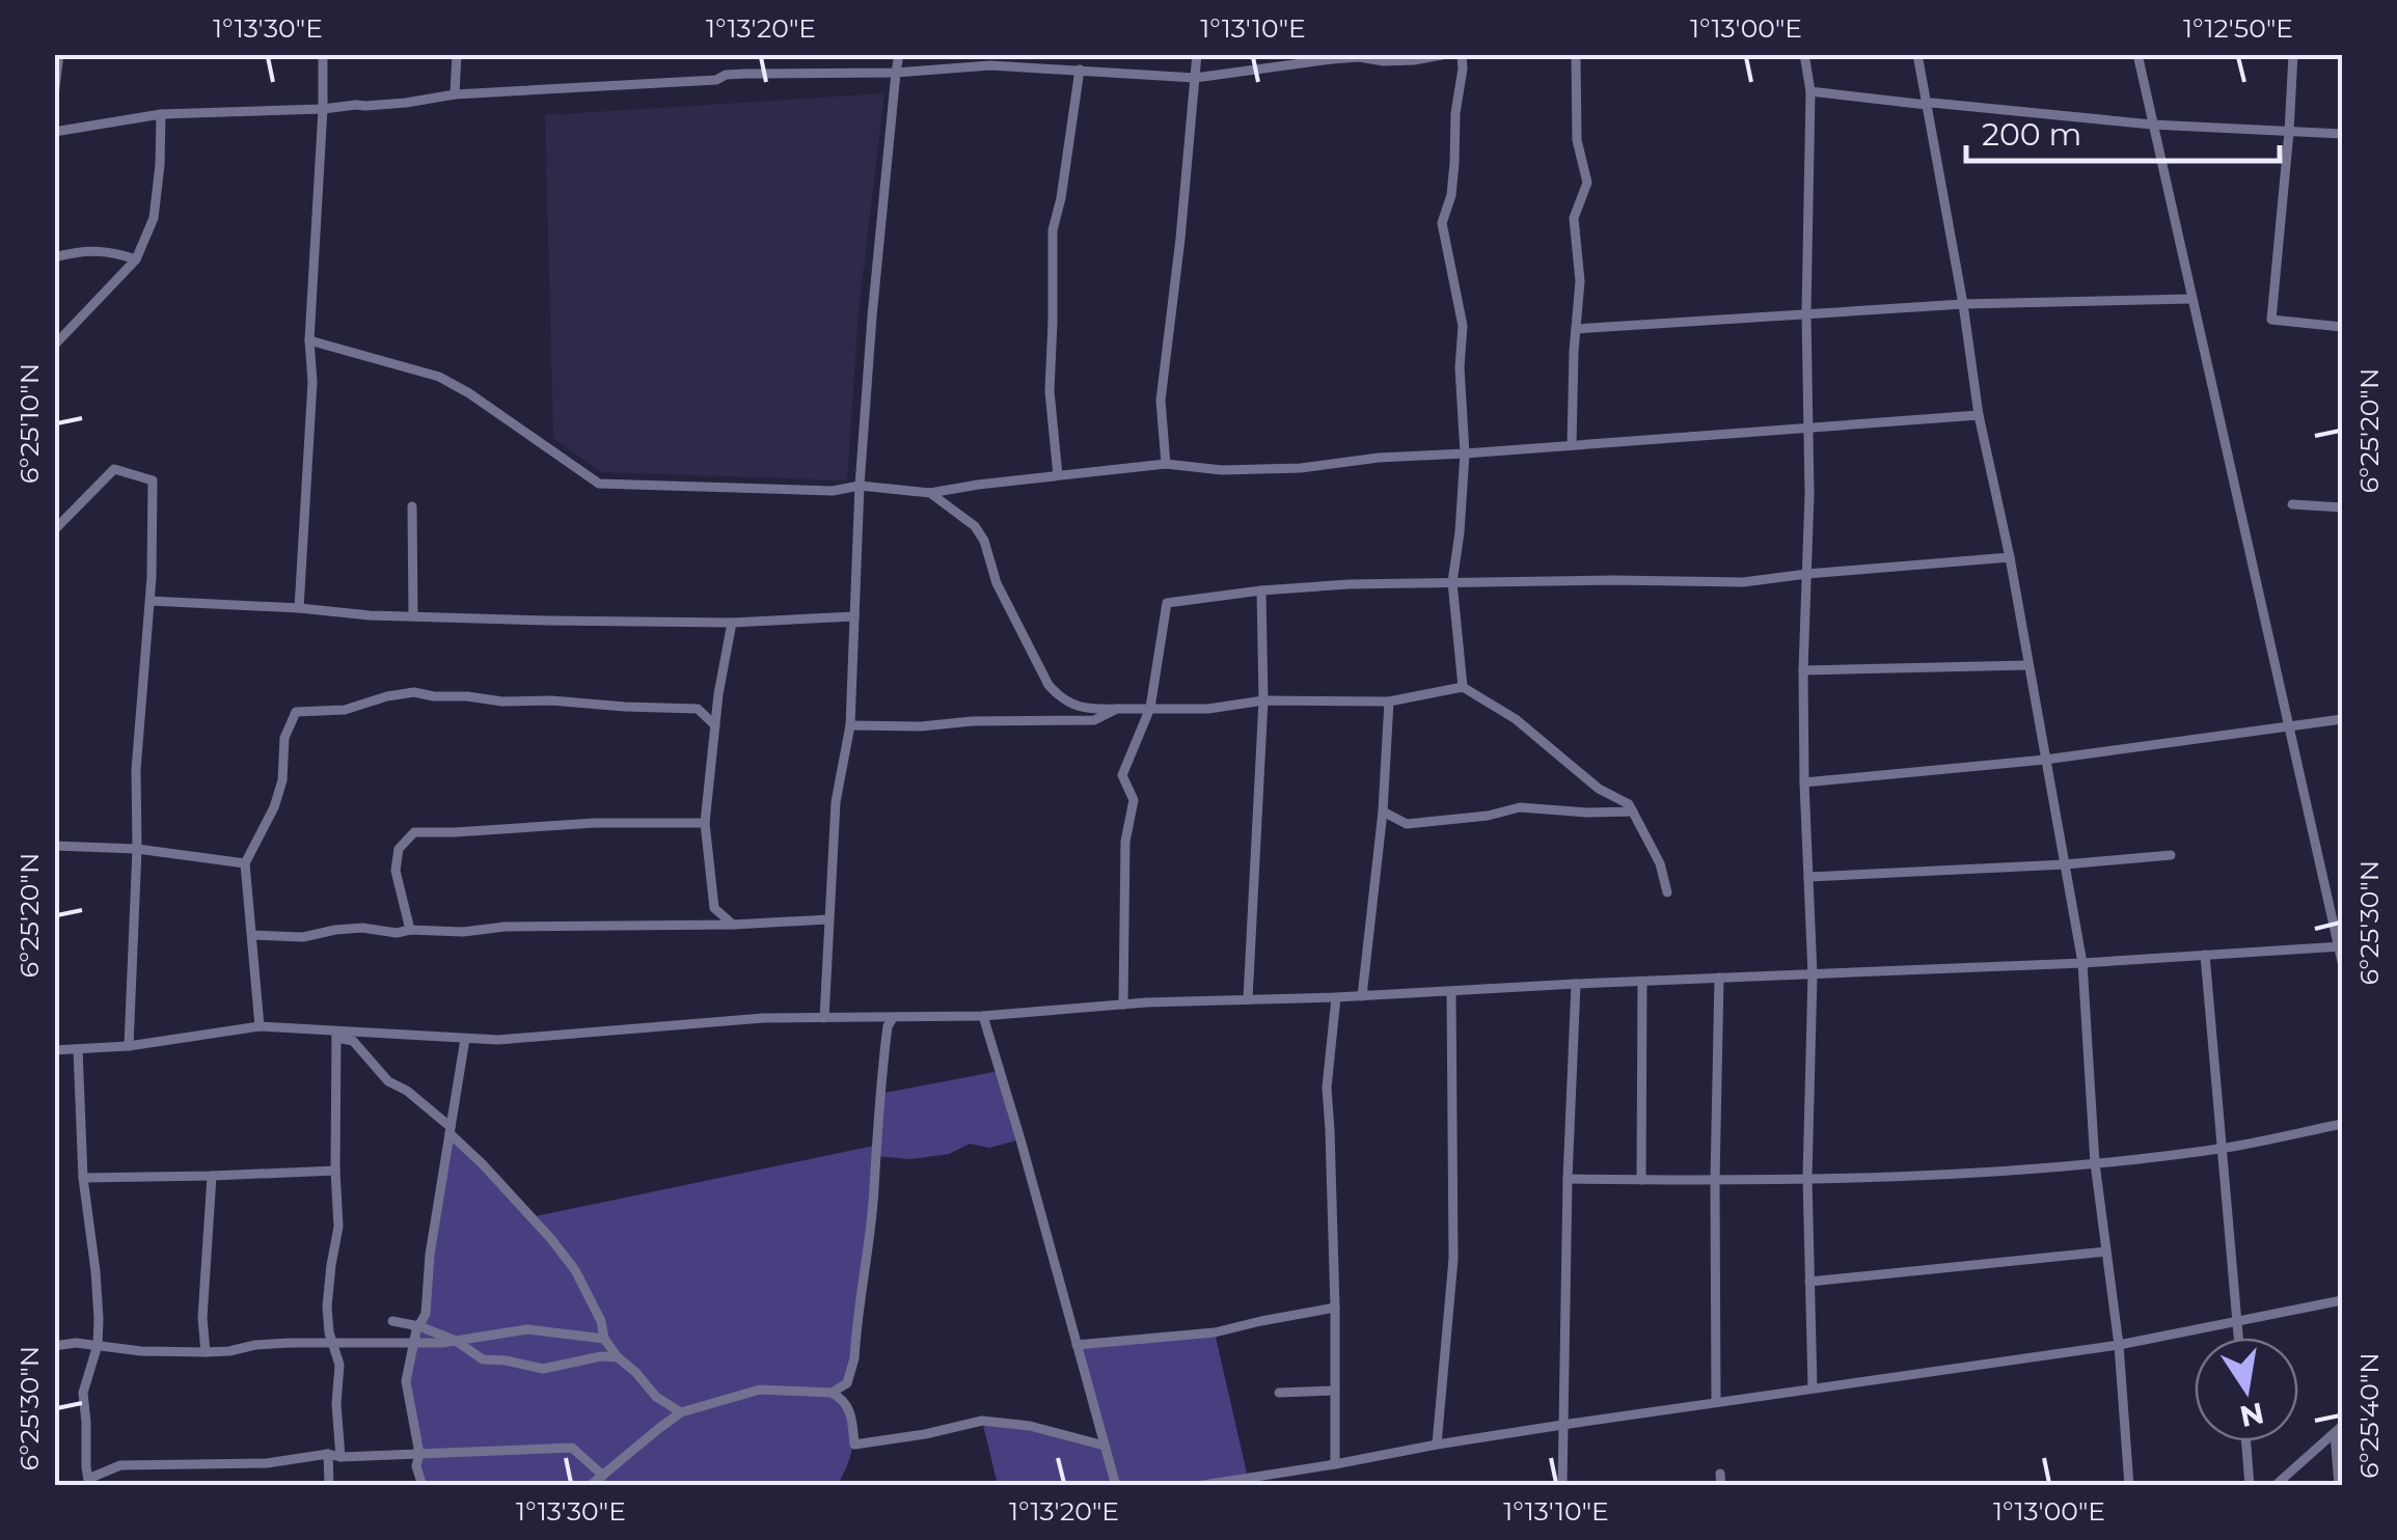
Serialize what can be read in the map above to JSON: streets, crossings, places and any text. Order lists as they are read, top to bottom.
{
  "scale_bar": "200 m",
  "north": "bottom",
  "coordinates": [
    "1°13'30\"E",
    "1°13'20\"E",
    "1°13'10\"E",
    "1°13'00\"E",
    "1°12'50\"E",
    "6°25'10\"N",
    "6°25'20\"N",
    "6°25'30\"N",
    "6°25'40\"N"
  ]
}
